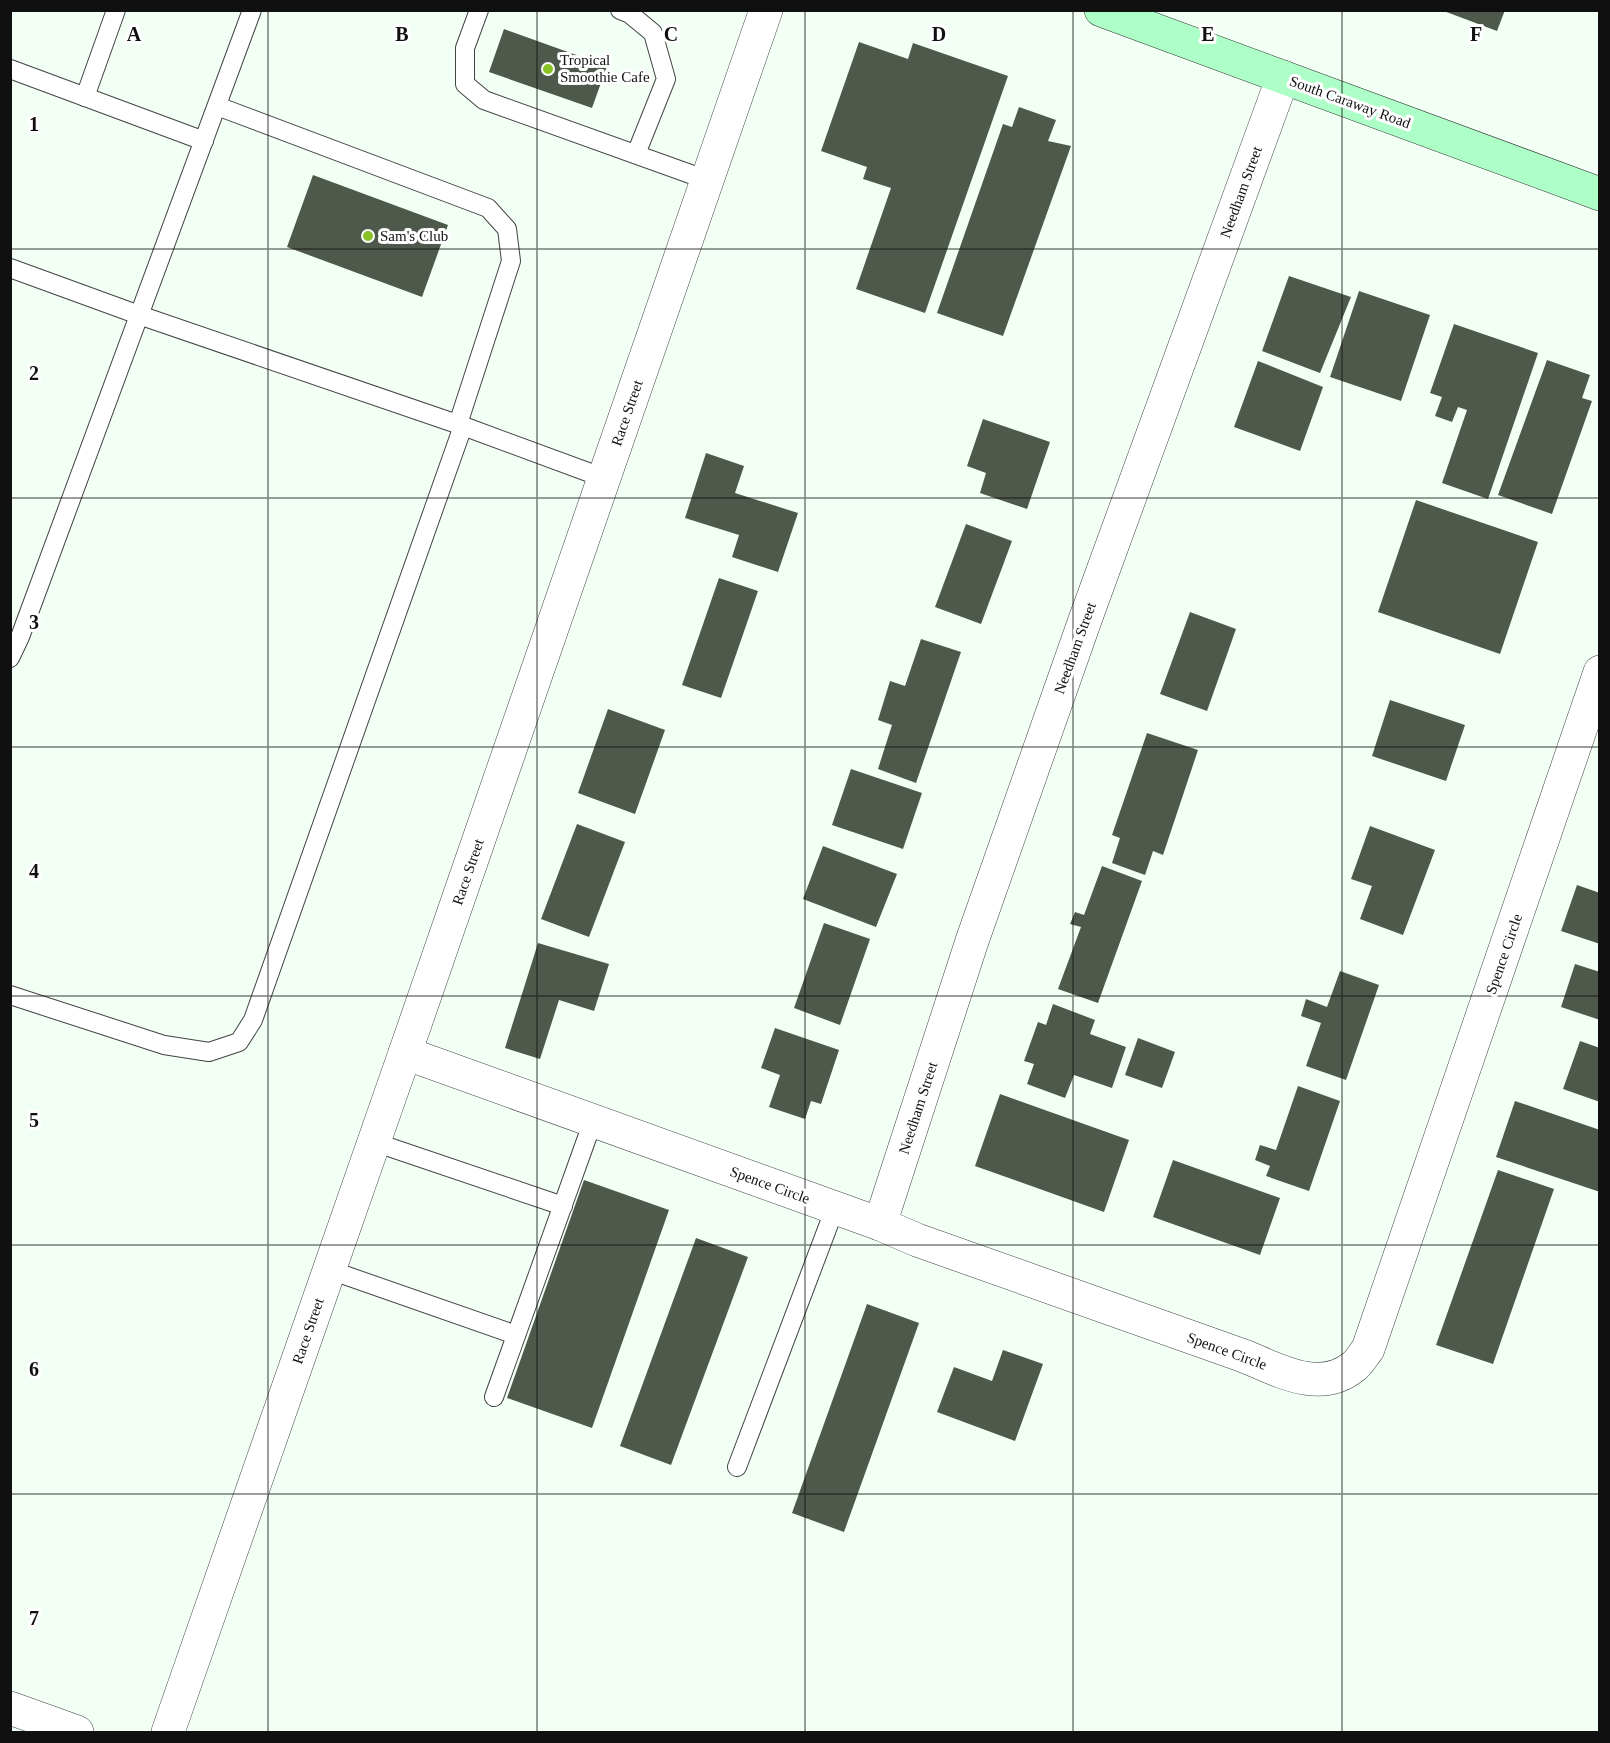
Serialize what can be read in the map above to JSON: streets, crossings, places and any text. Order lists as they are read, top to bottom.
{
  "streets": {
    "main road": ["South Caraway Road"],
    "street": ["Needham Street", "Race Street", "Spence Circle"]
  },
  "crossings": [
    ["South Caraway Road", "Needham Street"],
    ["Needham Street", "Spence Circle"],
    ["Race Street", "Spence Circle"]
  ],
  "places": ["Tropical Smoothie Cafe", "Sam's Club"],
  "grid": {
    "columns": [
      "A",
      "B",
      "C",
      "D",
      "E",
      "F"
    ],
    "rows": [
      "1",
      "2",
      "3",
      "4",
      "5",
      "6",
      "7"
    ]
  }
}
